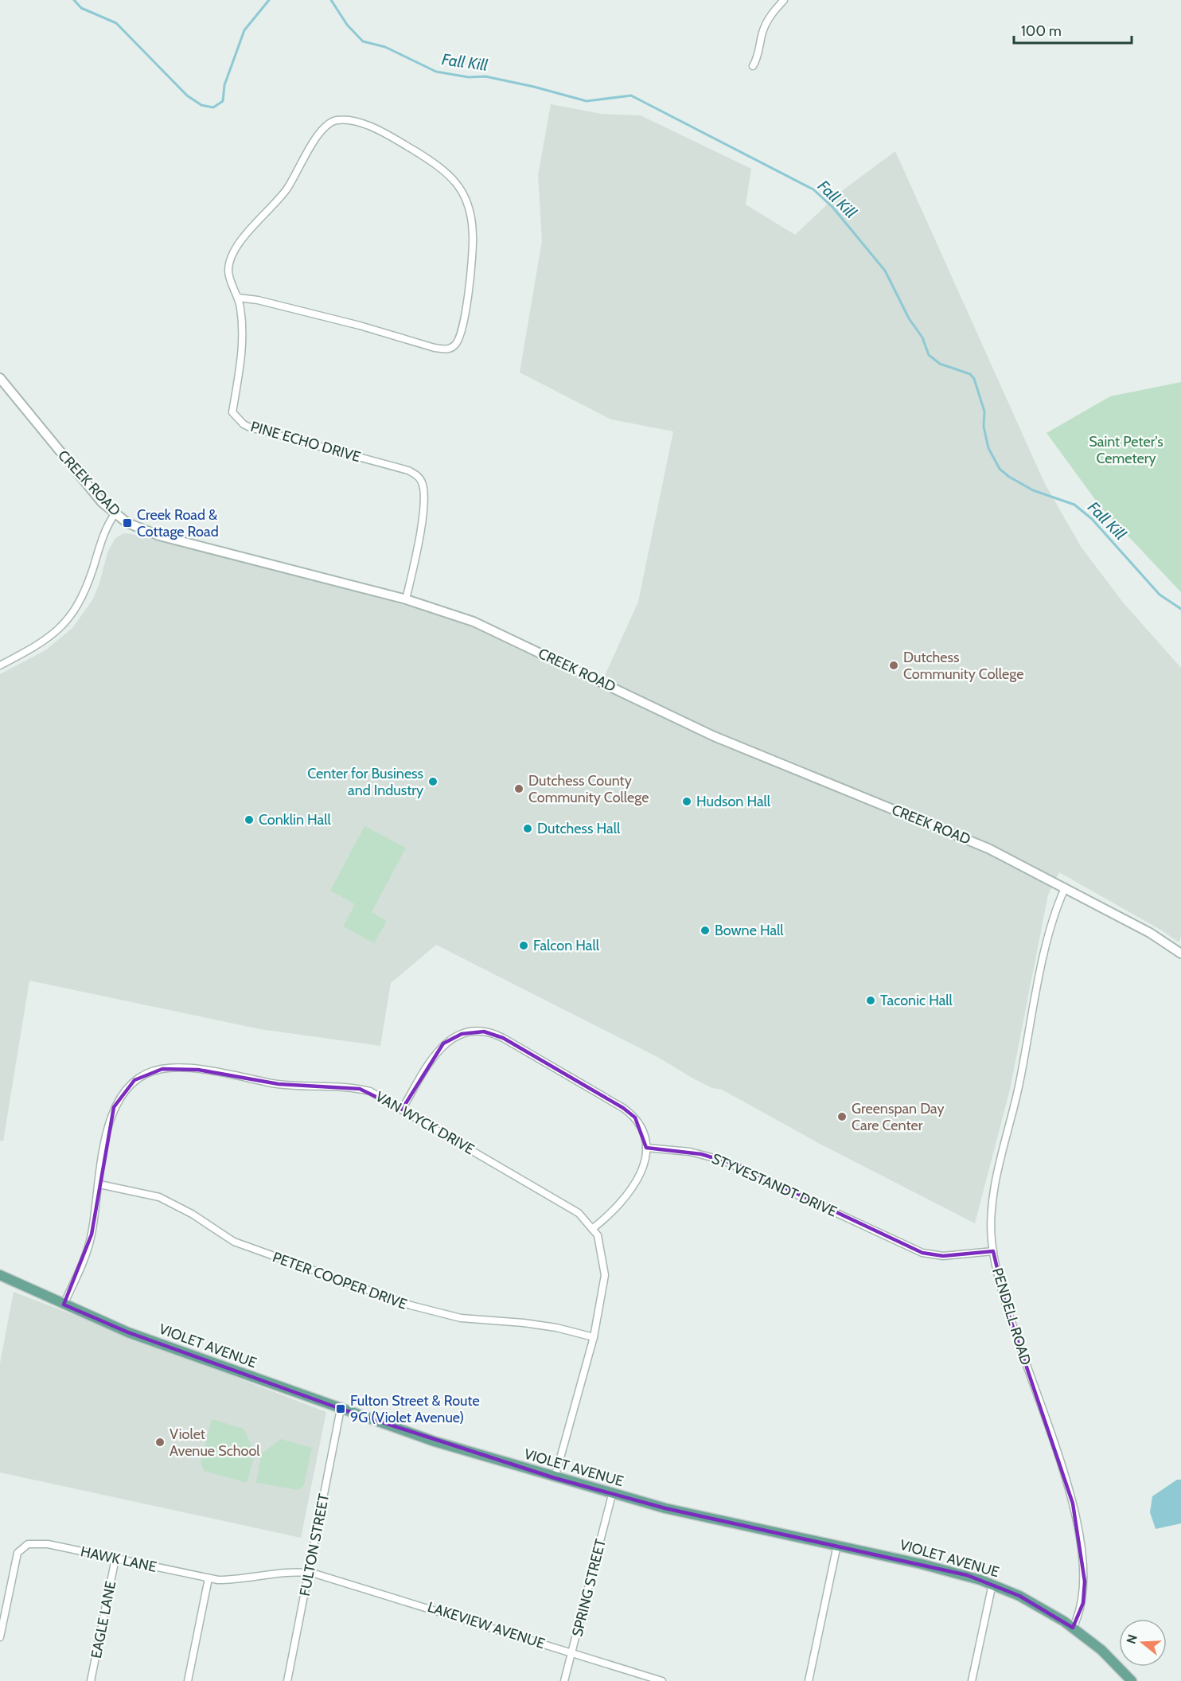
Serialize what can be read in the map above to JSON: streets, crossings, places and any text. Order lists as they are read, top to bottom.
{
  "streets": {
    "main road": ["VIOLET AVENUE"],
    "street": [
      "PINE ECHO DRIVE",
      "CREEK ROAD",
      "VAN WYCK DRIVE",
      "STYVESTANDT DRIVE",
      "PETER COOPER DRIVE",
      "PENDELL ROAD",
      "FULTON STREET",
      "HAWK LANE",
      "SPRING STREET",
      "EAGLE LANE",
      "LAKEVIEW AVENUE"
    ]
  },
  "crossings": [
    ["PINE ECHO DRIVE", "CREEK ROAD"],
    ["CREEK ROAD", "PENDELL ROAD"],
    ["VAN WYCK DRIVE", "PETER COOPER DRIVE"],
    ["VAN WYCK DRIVE", "VIOLET AVENUE"],
    ["STYVESTANDT DRIVE", "PENDELL ROAD"],
    ["PENDELL ROAD", "VIOLET AVENUE"],
    ["VIOLET AVENUE", "FULTON STREET"],
    ["VIOLET AVENUE", "SPRING STREET"],
    ["FULTON STREET", "HAWK LANE"],
    ["FULTON STREET", "LAKEVIEW AVENUE"],
    ["HAWK LANE", "EAGLE LANE"],
    ["HAWK LANE", "LAKEVIEW AVENUE"],
    ["SPRING STREET", "LAKEVIEW AVENUE"]
  ],
  "water": ["Fall Kill"],
  "parks": ["Saint Peter's Cemetery"],
  "places": {
    "transit": ["Creek Road & Cottage Road", "Fulton Street & Route 9G (Violet Avenue)"],
    "other": [
      "Dutchess Community College",
      "Center for Business and Industry",
      "Dutchess County Community College",
      "Hudson Hall",
      "Conklin Hall",
      "Dutchess Hall",
      "Bowne Hall",
      "Falcon Hall",
      "Taconic Hall",
      "Greenspan Day Care Center",
      "Violet Avenue School"
    ]
  },
  "scale_bar": "100 m",
  "north": "left"
}
